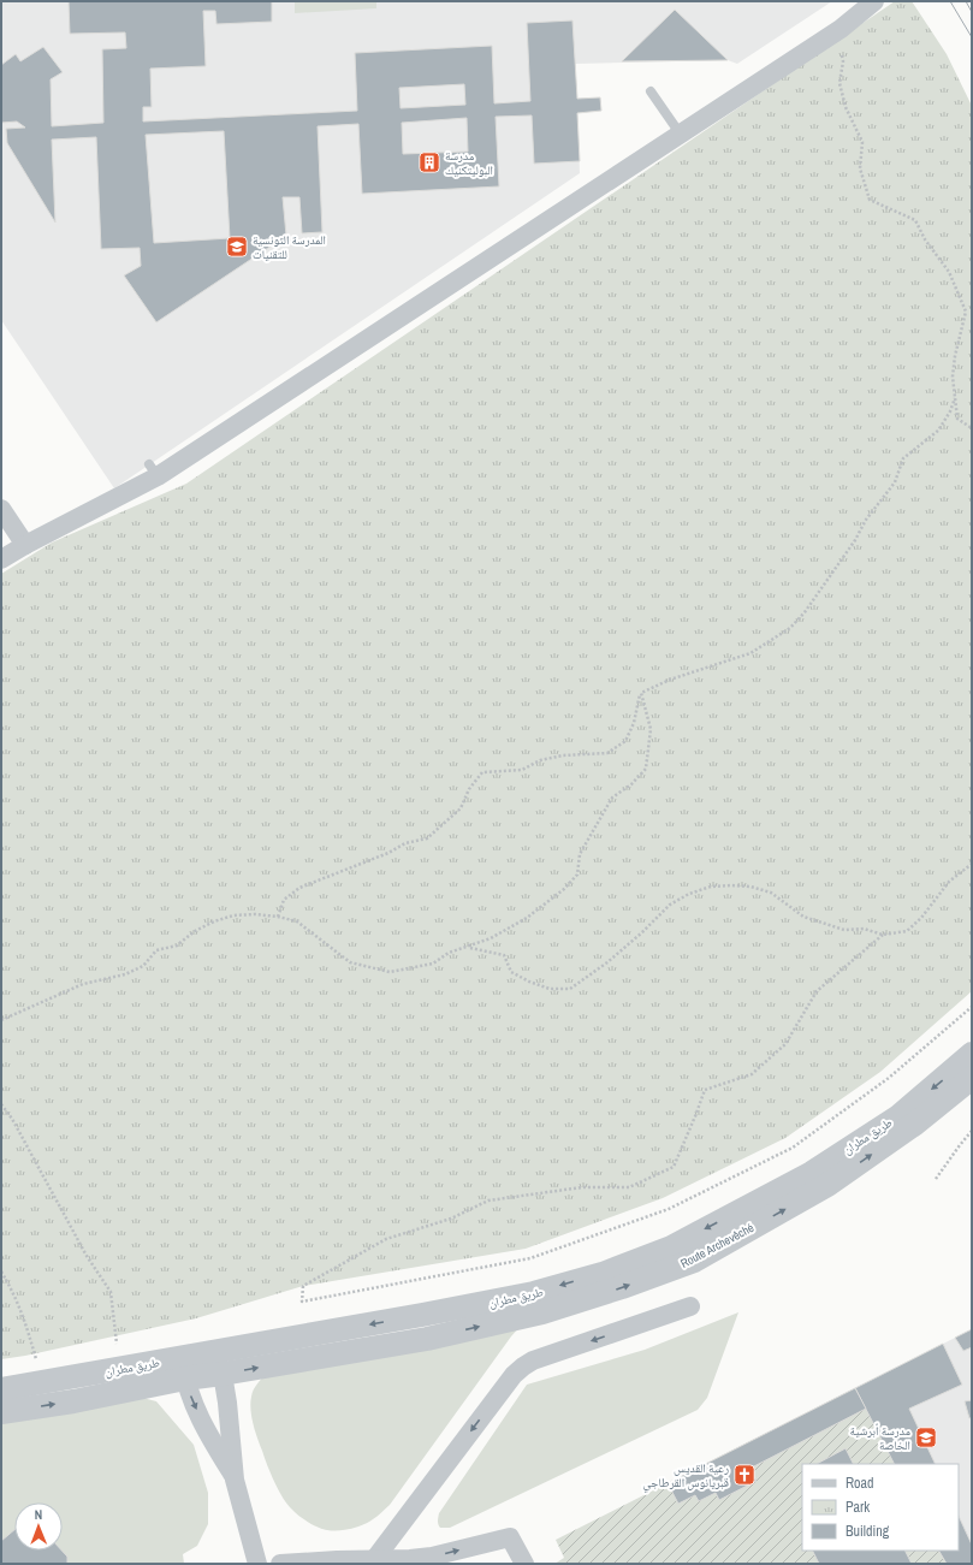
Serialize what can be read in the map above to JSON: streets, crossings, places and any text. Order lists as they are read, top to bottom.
{
  "streets": {
    "street": ["طريق مطران", "Route Archevêché"]
  },
  "crossings": [
    ["طريق مطران", "Route Archevêché"]
  ],
  "places": {
    "building": ["مدرسة البوليتكنيك"],
    "school or university": ["المدرسة التونسية للتقنيات", "مدرسة أبرشية الخاصة"],
    "church": ["رعية القديس قبريانوس القرطاجي"]
  },
  "legend": ["Road", "Park", "Building"],
  "north": "top"
}
